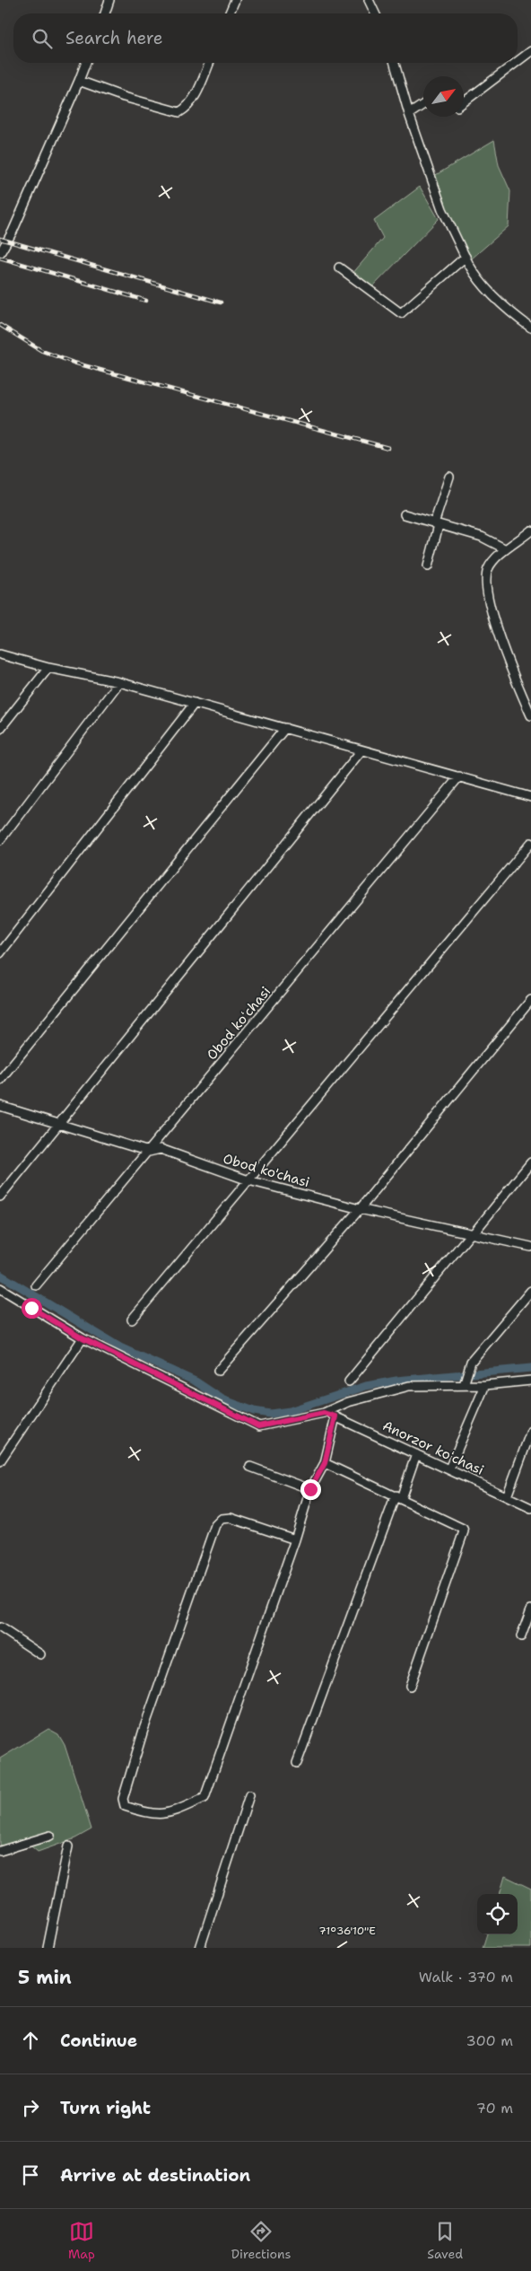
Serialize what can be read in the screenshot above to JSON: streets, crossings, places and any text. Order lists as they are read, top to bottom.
{
  "streets": {
    "street": ["Obod koʻchasi", "Obod ko'chasi", "Anorzor koʻchasi"]
  },
  "crossings": [
    ["Obod koʻchasi", "Obod ko'chasi"]
  ],
  "north": "top right",
  "page": {
    "search": "Search here",
    "heading": ["5 min", "Walk · 370 m"],
    "list": [
      ["Continue", "300 m"],
      ["Turn right", "70 m"],
      "Arrive at destination"
    ],
    "nav": ["Map", "Directions", "Saved"]
  },
  "coordinates": ["71°36'10\"E"]
}
